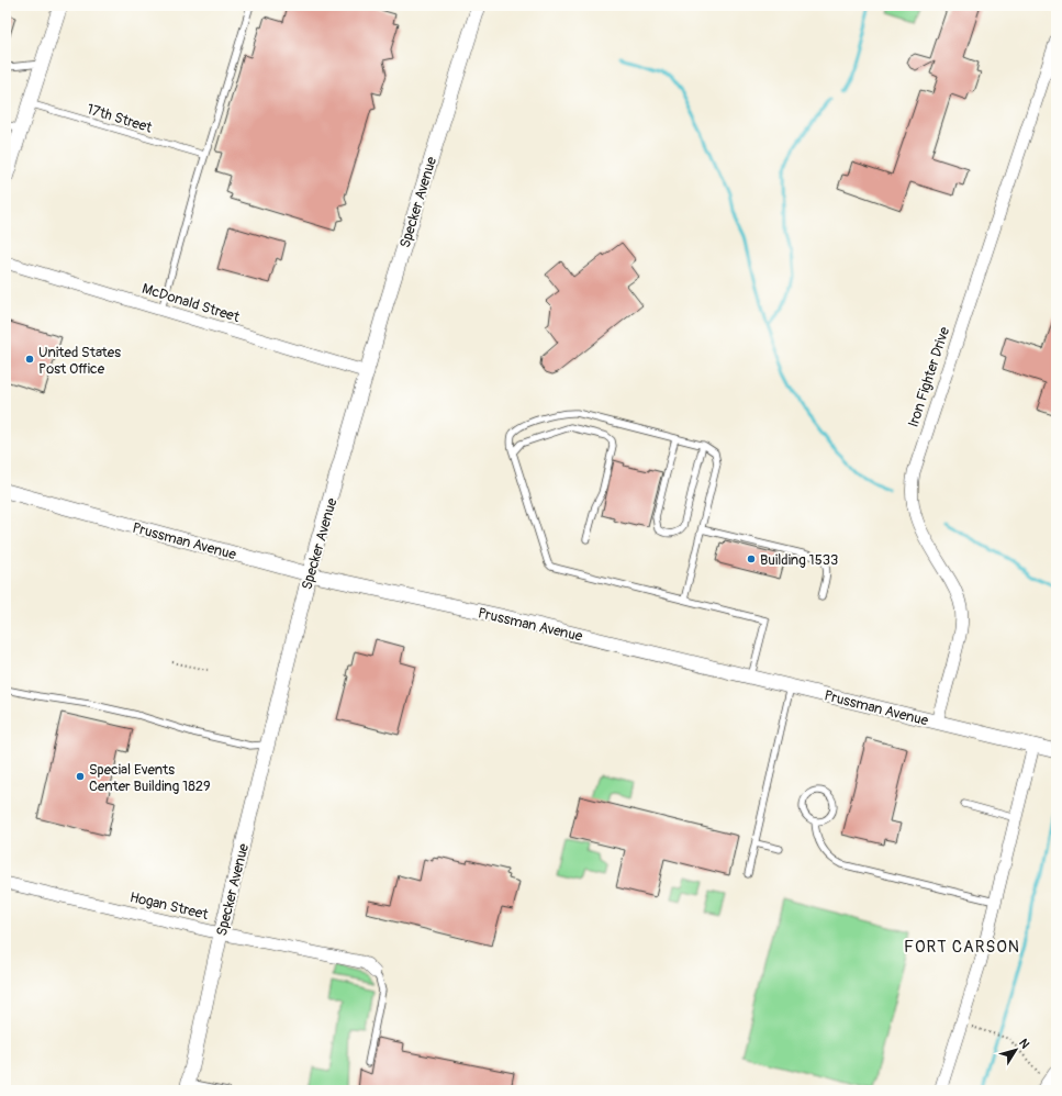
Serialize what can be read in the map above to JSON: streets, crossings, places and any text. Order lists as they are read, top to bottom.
{
  "streets": {
    "street": [
      "Specker Avenue",
      "McDonald Street",
      "Iron Fighter Drive",
      "Prussman Avenue",
      "Hogan Street"
    ],
    "lane": ["17th Street"]
  },
  "crossings": [
    ["Specker Avenue", "McDonald Street"],
    ["Specker Avenue", "Prussman Avenue"],
    ["Specker Avenue", "Hogan Street"],
    ["Iron Fighter Drive", "Prussman Avenue"]
  ],
  "districts": ["FORT CARSON"],
  "places": ["United States Post Office", "Building 1533", "Special Events Center Building 1829"],
  "north": "top right"
}
